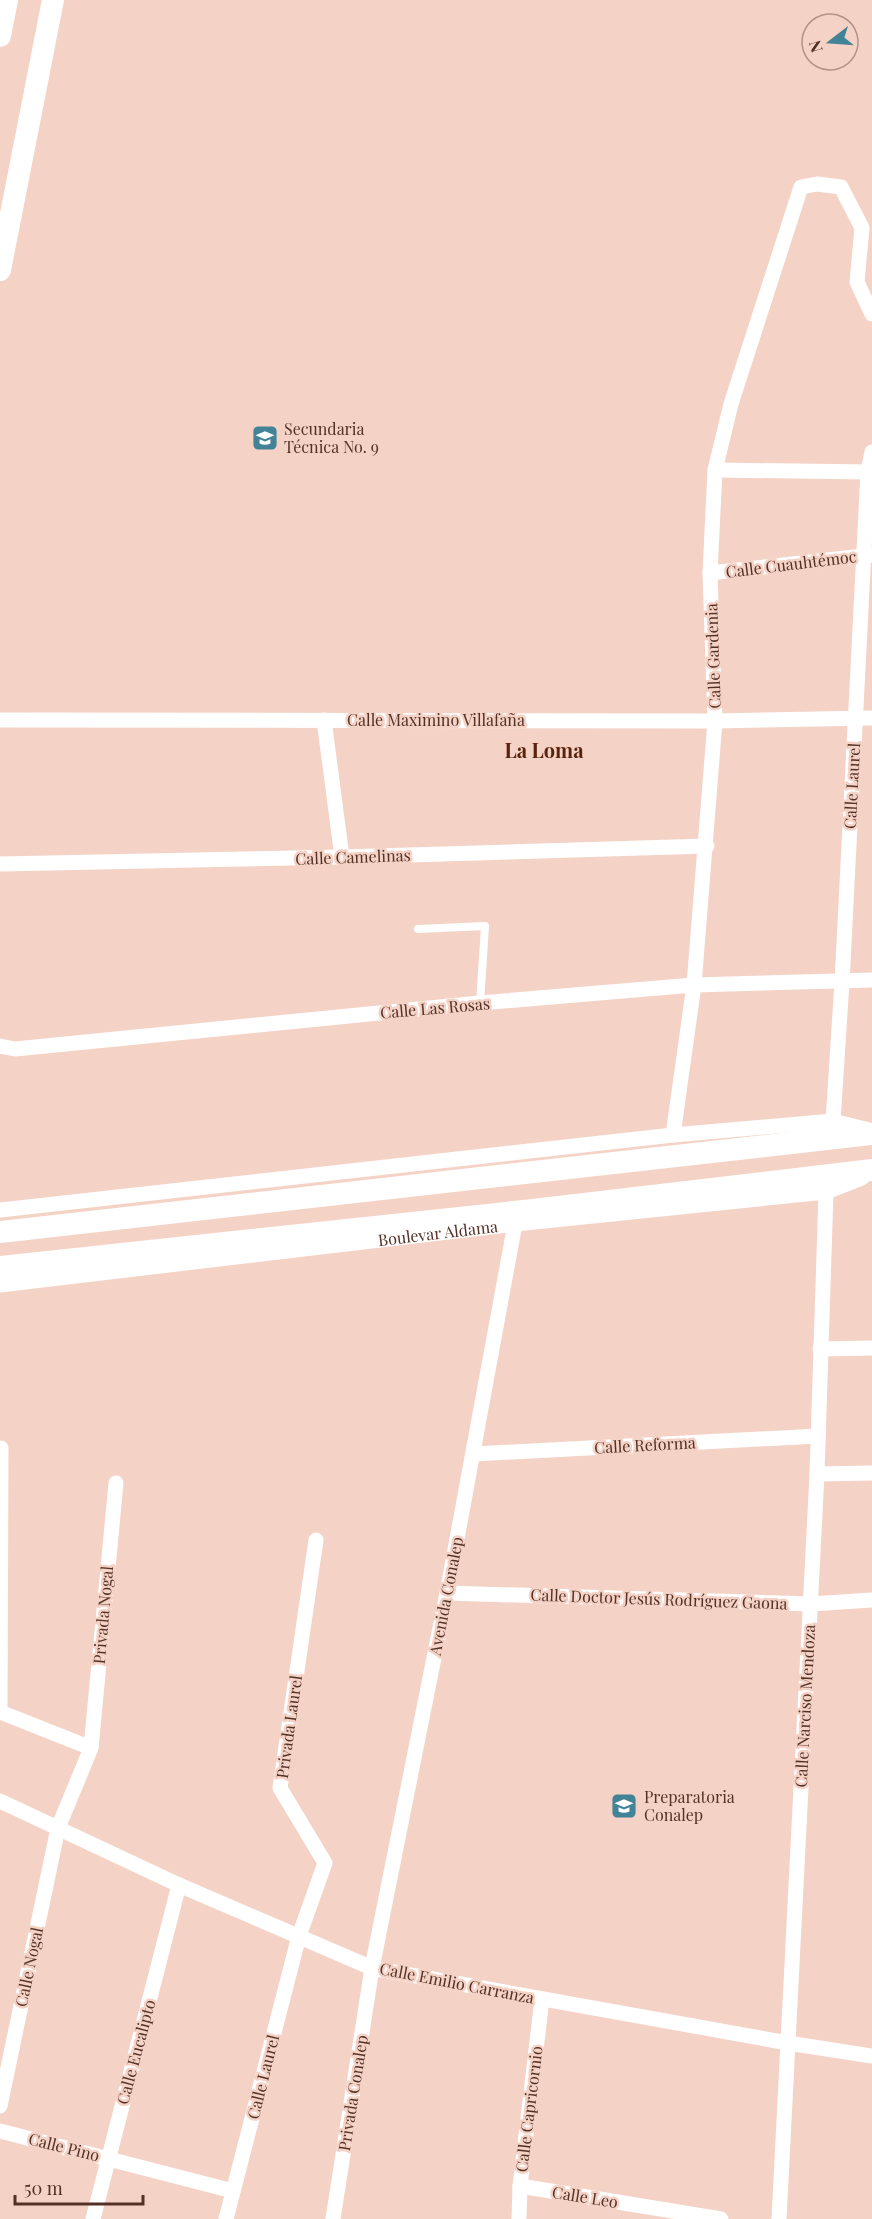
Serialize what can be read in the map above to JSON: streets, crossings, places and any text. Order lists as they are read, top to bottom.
{
  "streets": {
    "street": [
      "Calle Cuauhtémoc",
      "Calle Gardenia",
      "Calle Maximino Villafaña",
      "Calle Laurel",
      "Calle Camelinas",
      "Calle Las Rosas",
      "Boulevar Aldama",
      "Calle Reforma",
      "Avenida Conalep",
      "Calle Doctor Jesús Rodríguez Gaona",
      "Privada Nogal",
      "Calle Narciso Mendoza",
      "Privada Laurel",
      "Calle Nogal",
      "Calle Emilio Carranza",
      "Calle Eucalipto",
      "Privada Conalep",
      "Calle Capricornio",
      "Calle Pino",
      "Calle Leo"
    ]
  },
  "crossings": [
    ["Calle Cuauhtémoc", "Calle Gardenia"],
    ["Calle Cuauhtémoc", "Calle Laurel"],
    ["Calle Gardenia", "Calle Maximino Villafaña"],
    ["Calle Gardenia", "Calle Camelinas"],
    ["Calle Gardenia", "Calle Las Rosas"],
    ["Calle Maximino Villafaña", "Calle Laurel"],
    ["Calle Laurel", "Calle Las Rosas"],
    ["Calle Laurel", "Privada Laurel"],
    ["Calle Laurel", "Calle Emilio Carranza"],
    ["Calle Laurel", "Calle Pino"],
    ["Boulevar Aldama", "Avenida Conalep"],
    ["Boulevar Aldama", "Calle Narciso Mendoza"],
    ["Calle Reforma", "Avenida Conalep"],
    ["Calle Reforma", "Calle Narciso Mendoza"],
    ["Avenida Conalep", "Calle Doctor Jesús Rodríguez Gaona"],
    ["Avenida Conalep", "Calle Emilio Carranza"],
    ["Avenida Conalep", "Privada Conalep"],
    ["Calle Doctor Jesús Rodríguez Gaona", "Calle Narciso Mendoza"],
    ["Privada Nogal", "Calle Nogal"],
    ["Privada Nogal", "Calle Emilio Carranza"],
    ["Calle Narciso Mendoza", "Calle Emilio Carranza"],
    ["Privada Laurel", "Calle Emilio Carranza"],
    ["Calle Nogal", "Calle Emilio Carranza"],
    ["Calle Emilio Carranza", "Calle Eucalipto"],
    ["Calle Emilio Carranza", "Privada Conalep"],
    ["Calle Emilio Carranza", "Calle Capricornio"],
    ["Calle Eucalipto", "Calle Pino"],
    ["Calle Capricornio", "Calle Leo"]
  ],
  "districts": ["La Loma"],
  "places": {
    "school or university": ["Secundaria Técnica No. 9", "Preparatoria Conalep"]
  },
  "scale_bar": "50 m",
  "north": "left"
}
